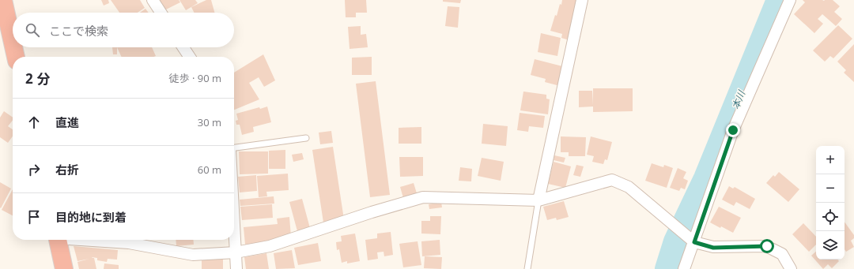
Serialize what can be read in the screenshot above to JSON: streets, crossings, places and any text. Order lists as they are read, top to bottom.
{
  "water": ["本川"],
  "page": {
    "search": "ここで検索",
    "heading": ["2 分", "徒歩 · 90 m"],
    "list": [
      ["直進", "30 m"],
      ["右折", "60 m"],
      "目的地に到着"
    ],
    "map_buttons": ["+", "−"]
  }
}
